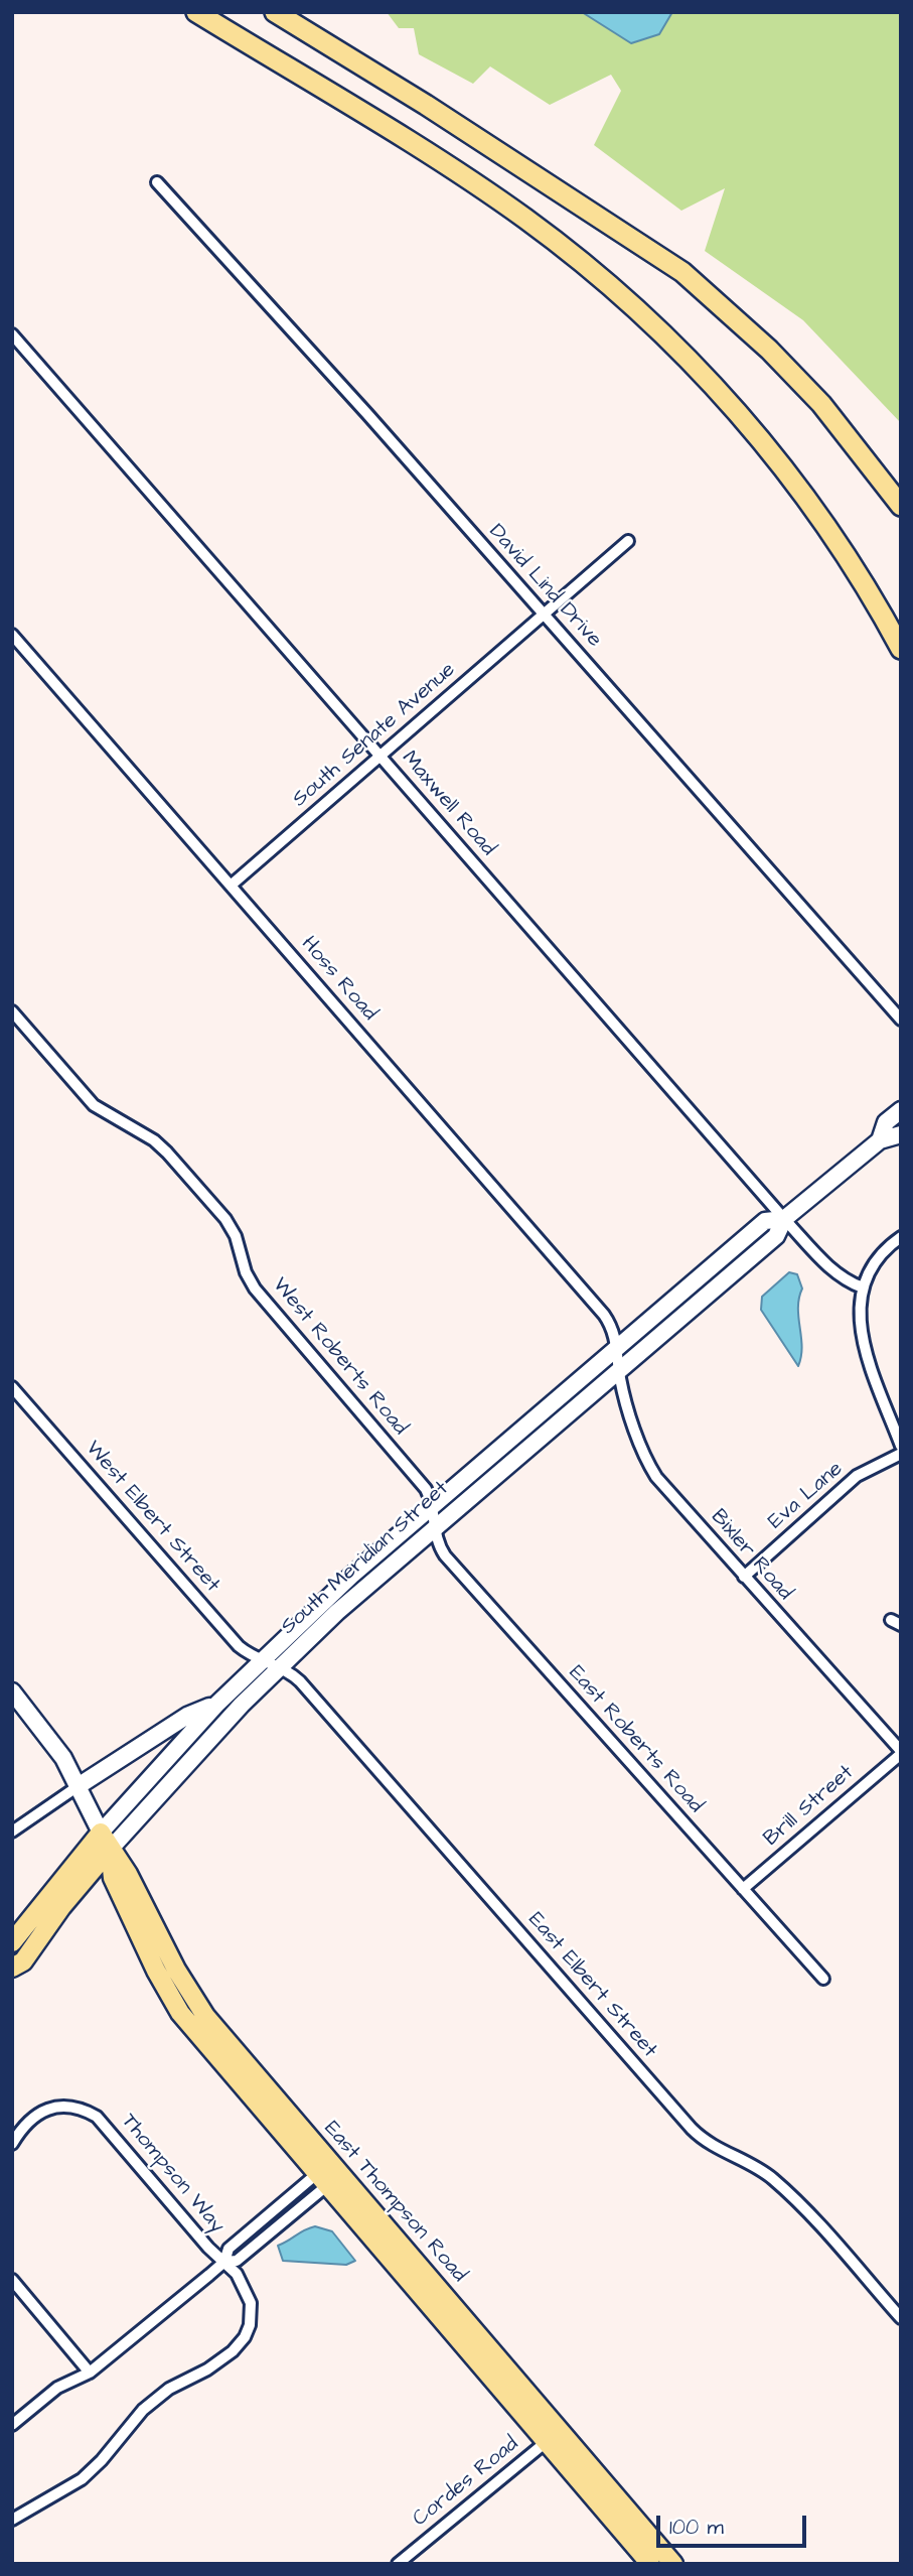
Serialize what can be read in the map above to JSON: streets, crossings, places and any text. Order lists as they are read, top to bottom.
{
  "streets": {
    "main road": ["South Meridian Street", "East Thompson Road"],
    "street": [
      "David Lind Drive",
      "South Senate Avenue",
      "Maxwell Road",
      "Hoss Road",
      "West Roberts Road",
      "Eva Lane",
      "West Elbert Street",
      "Bixler Road",
      "East Roberts Road",
      "Brill Street",
      "East Elbert Street",
      "Thompson Way",
      "Cordes Road"
    ]
  },
  "crossings": [
    ["David Lind Drive", "South Senate Avenue"],
    ["South Senate Avenue", "Maxwell Road"],
    ["South Senate Avenue", "Hoss Road"],
    ["Maxwell Road", "South Meridian Street"],
    ["Hoss Road", "Bixler Road"],
    ["Hoss Road", "South Meridian Street"],
    ["West Roberts Road", "South Meridian Street"],
    ["West Roberts Road", "East Roberts Road"],
    ["Eva Lane", "Bixler Road"],
    ["West Elbert Street", "South Meridian Street"],
    ["West Elbert Street", "East Elbert Street"],
    ["Bixler Road", "South Meridian Street"],
    ["Bixler Road", "Brill Street"],
    ["South Meridian Street", "East Roberts Road"],
    ["South Meridian Street", "East Elbert Street"],
    ["South Meridian Street", "East Thompson Road"],
    ["East Roberts Road", "Brill Street"],
    ["East Thompson Road", "Cordes Road"]
  ],
  "scale_bar": "100 m"
}
